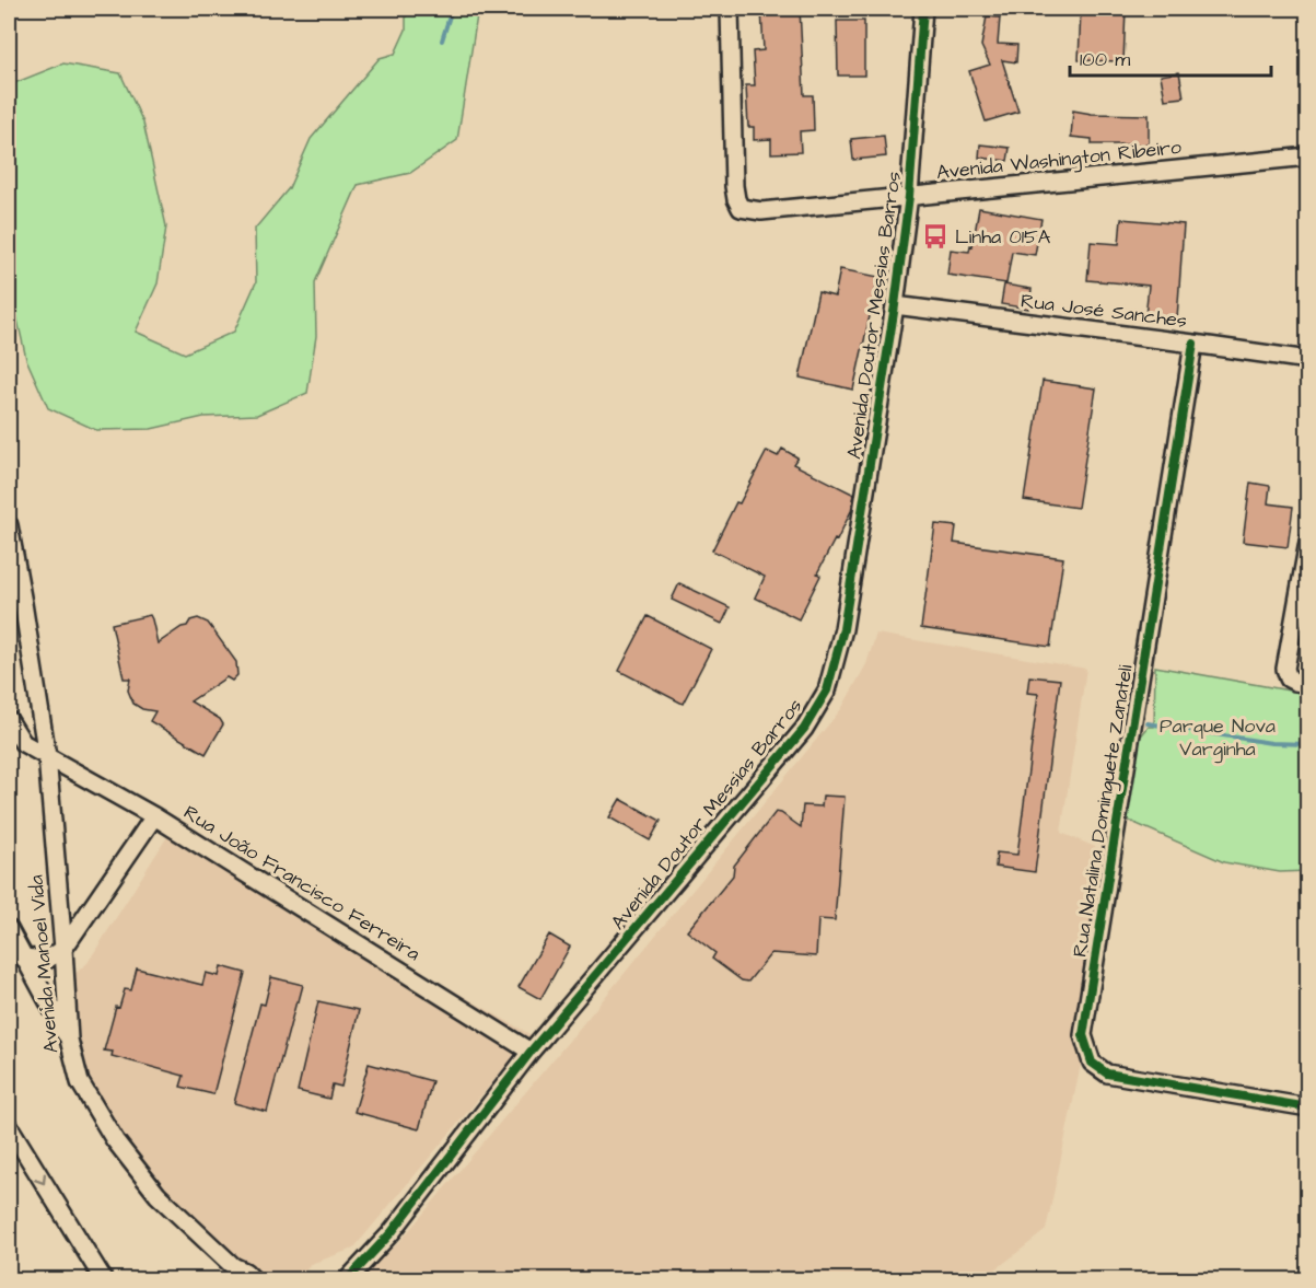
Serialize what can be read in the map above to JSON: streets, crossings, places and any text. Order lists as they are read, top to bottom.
{
  "streets": {
    "street": [
      "Avenida Washington Ribeiro",
      "Rua José Sanches",
      "Avenida Doutor Messias Barros",
      "Rua Natalina Dominguete Zanateli",
      "Rua João Francisco Ferreira",
      "Avenida Manoel Vida"
    ]
  },
  "crossings": [
    ["Avenida Washington Ribeiro", "Avenida Doutor Messias Barros"],
    ["Rua José Sanches", "Avenida Doutor Messias Barros"],
    ["Rua José Sanches", "Rua Natalina Dominguete Zanateli"],
    ["Avenida Doutor Messias Barros", "Rua João Francisco Ferreira"],
    ["Rua João Francisco Ferreira", "Avenida Manoel Vida"]
  ],
  "parks": ["Parque Nova Varginha"],
  "places": {
    "bus stop": ["Linha 015A"]
  },
  "scale_bar": "100 m"
}
